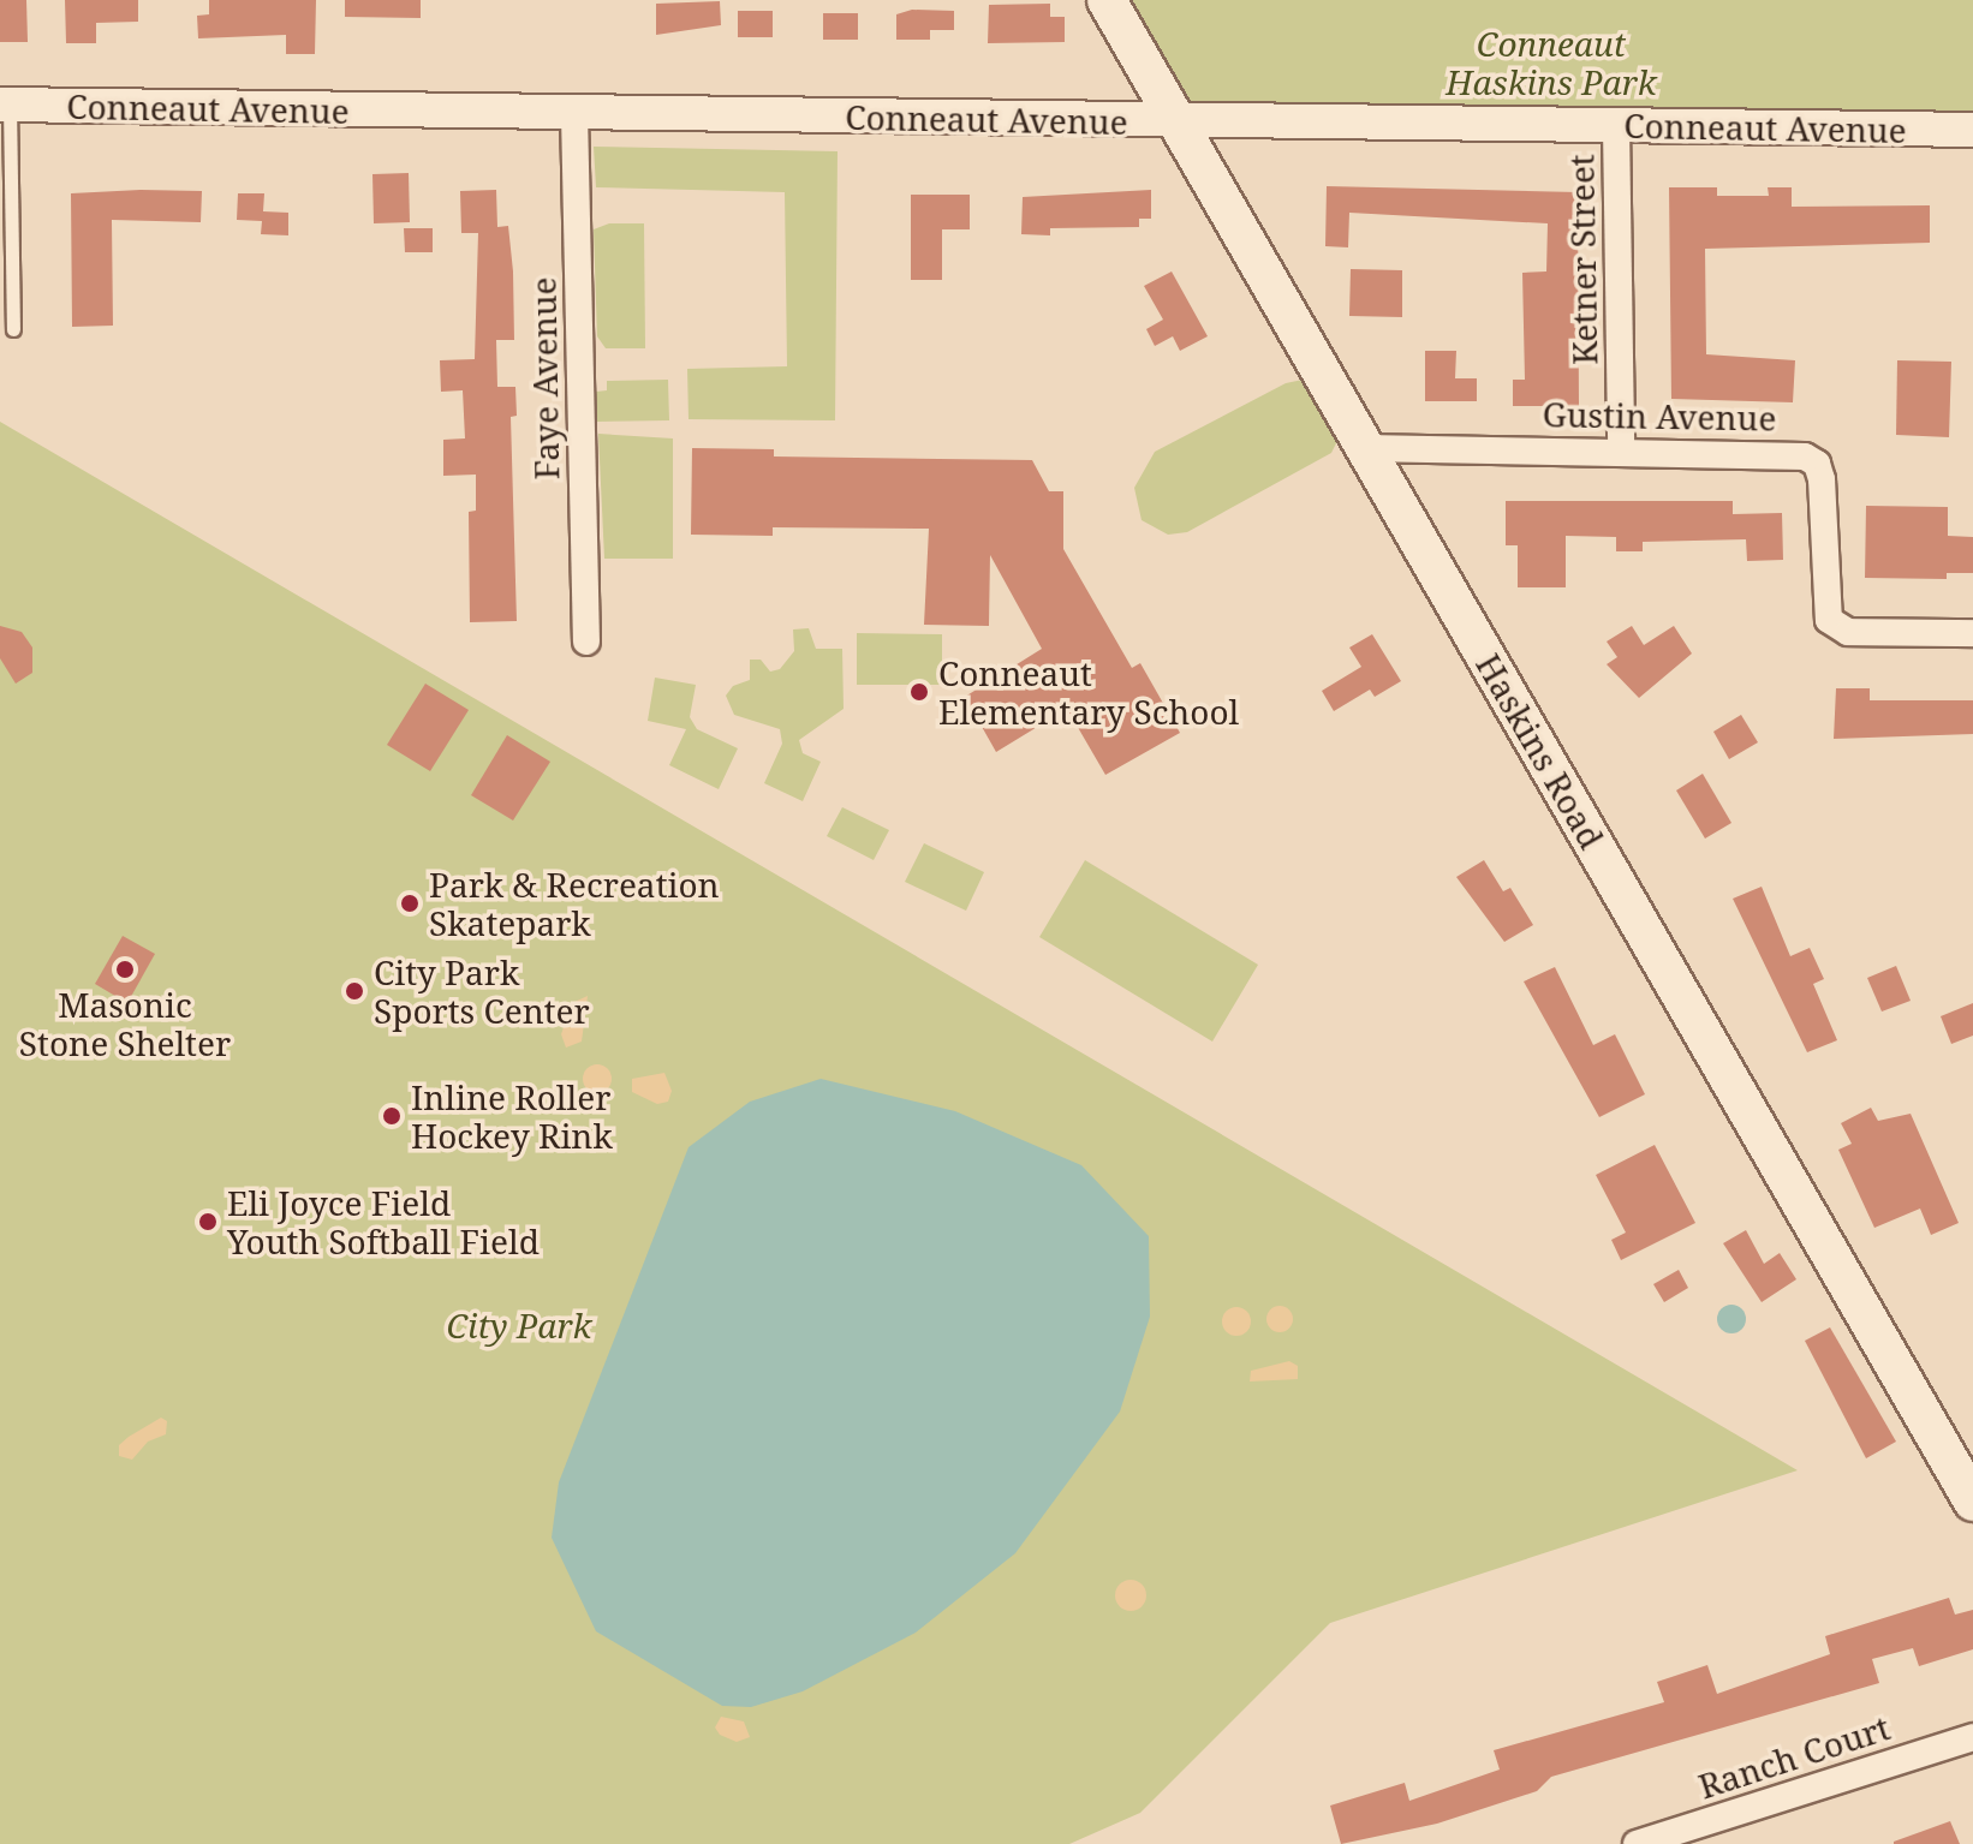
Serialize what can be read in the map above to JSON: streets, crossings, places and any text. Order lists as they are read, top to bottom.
{
  "streets": {
    "main road": ["Haskins Road"],
    "street": [
      "Conneaut Avenue",
      "Ketner Street",
      "Faye Avenue",
      "Gustin Avenue",
      "Ranch Court"
    ]
  },
  "crossings": [
    ["Conneaut Avenue", "Ketner Street"],
    ["Conneaut Avenue", "Faye Avenue"],
    ["Conneaut Avenue", "Haskins Road"],
    ["Ketner Street", "Gustin Avenue"],
    ["Gustin Avenue", "Haskins Road"]
  ],
  "parks": ["Conneaut Haskins Park", "City Park"],
  "places": [
    "Conneaut Elementary School",
    "Park & Recreation Skatepark",
    "Masonic Stone Shelter",
    "City Park Sports Center",
    "Inline Roller Hockey Rink",
    "Eli Joyce Field Youth Softball Field"
  ]
}
